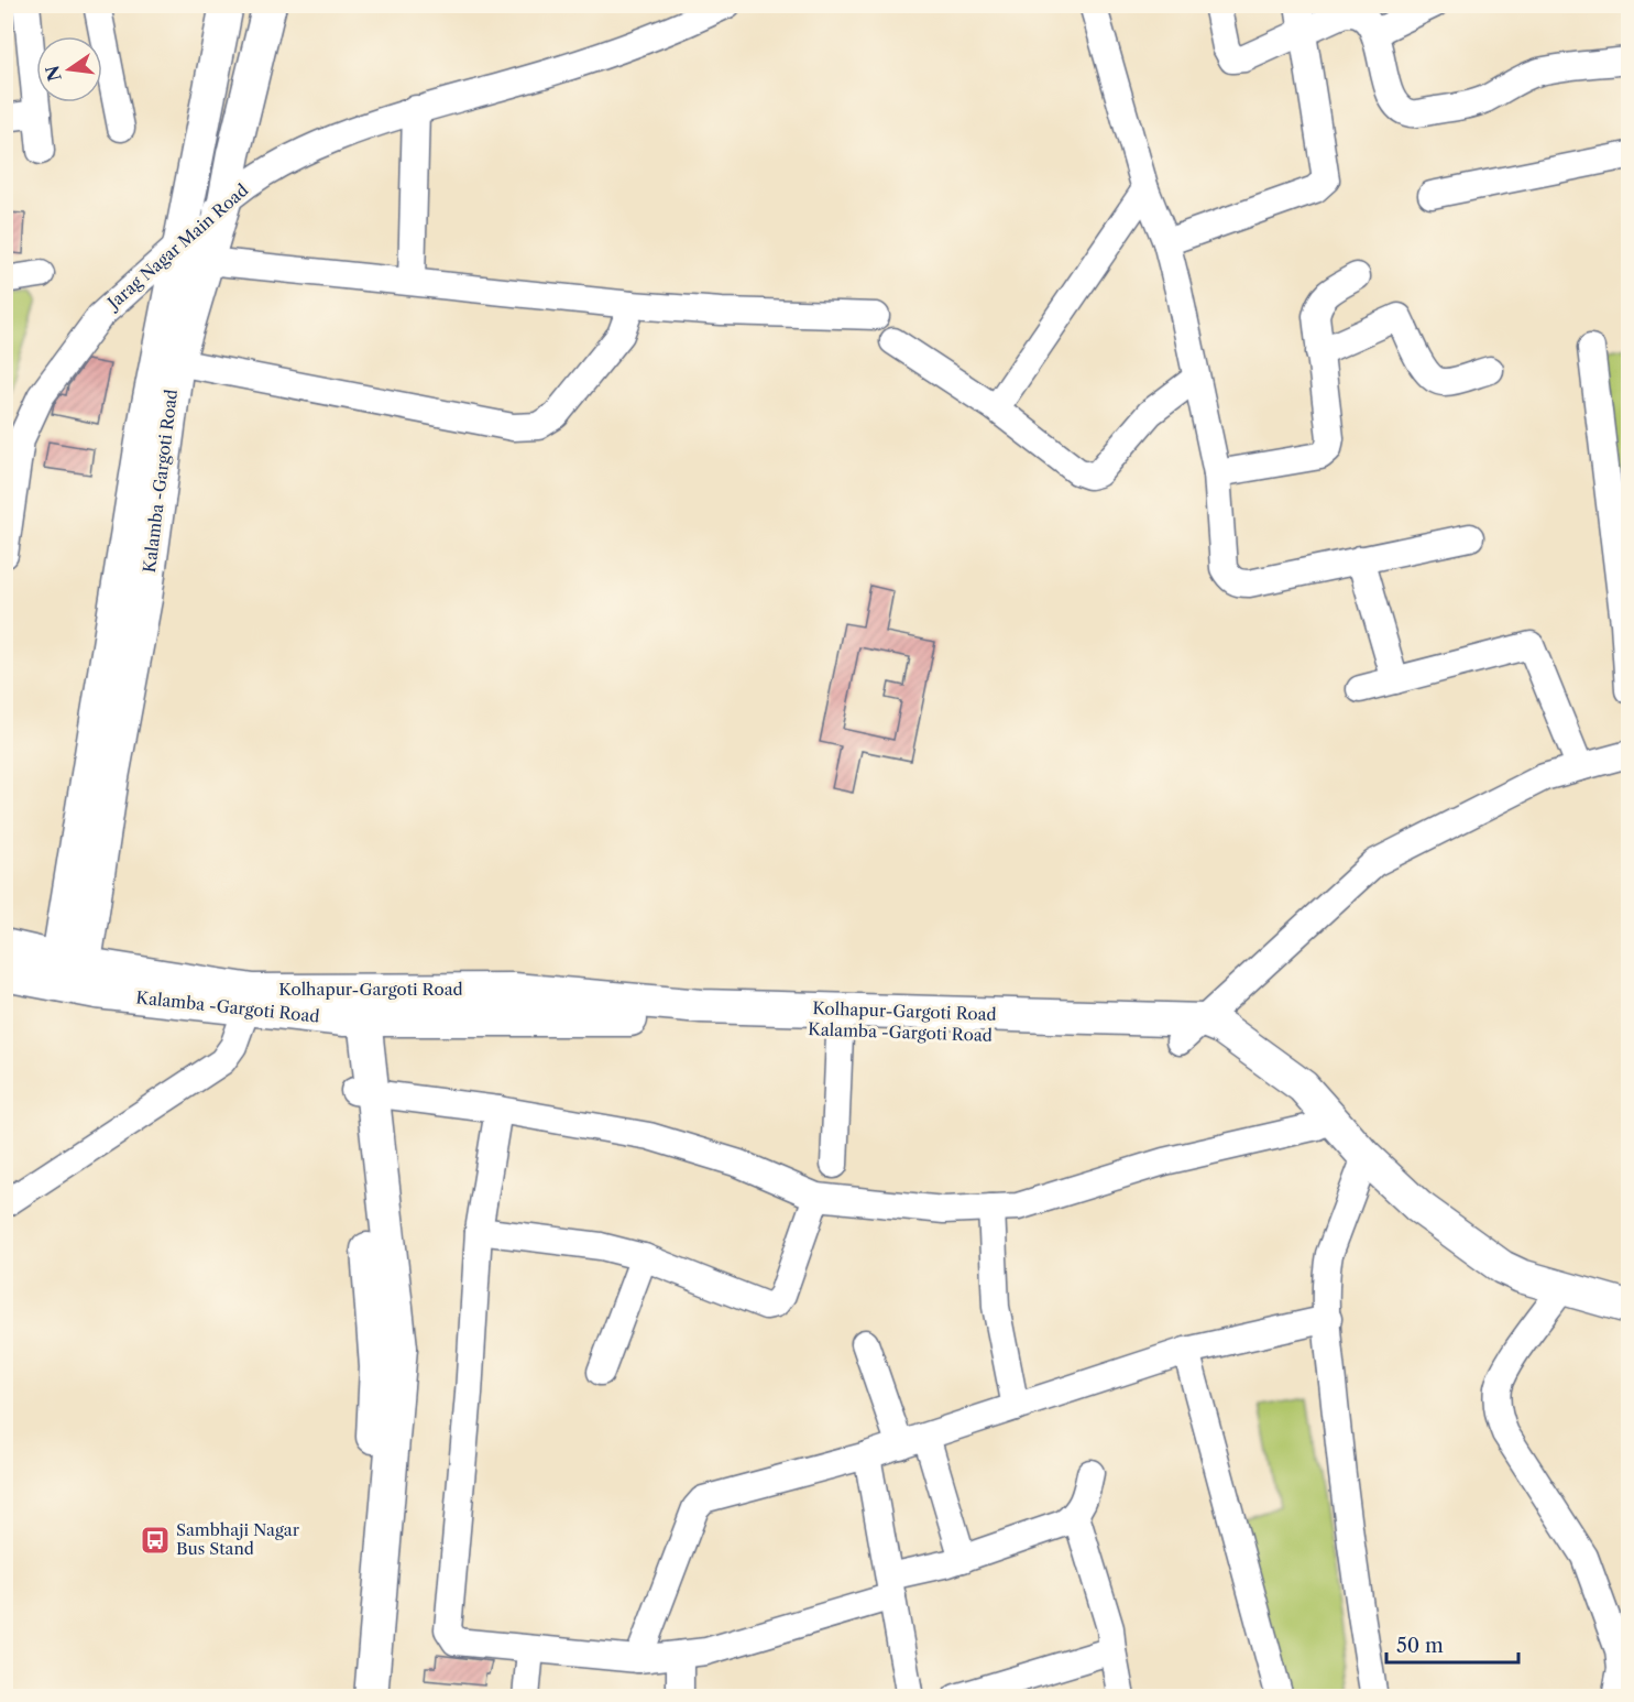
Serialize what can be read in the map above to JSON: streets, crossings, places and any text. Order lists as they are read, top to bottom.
{
  "streets": {
    "main road": ["Kalamba -Gargoti Road", "Kolhapur-Gargoti Road"],
    "street": ["Jarag Nagar Main Road"]
  },
  "crossings": [
    ["Jarag Nagar Main Road", "Kalamba -Gargoti Road"],
    ["Kalamba -Gargoti Road", "Kolhapur-Gargoti Road"]
  ],
  "places": {
    "bus stop": ["Sambhaji Nagar Bus Stand"]
  },
  "scale_bar": "50 m",
  "north": "left"
}
